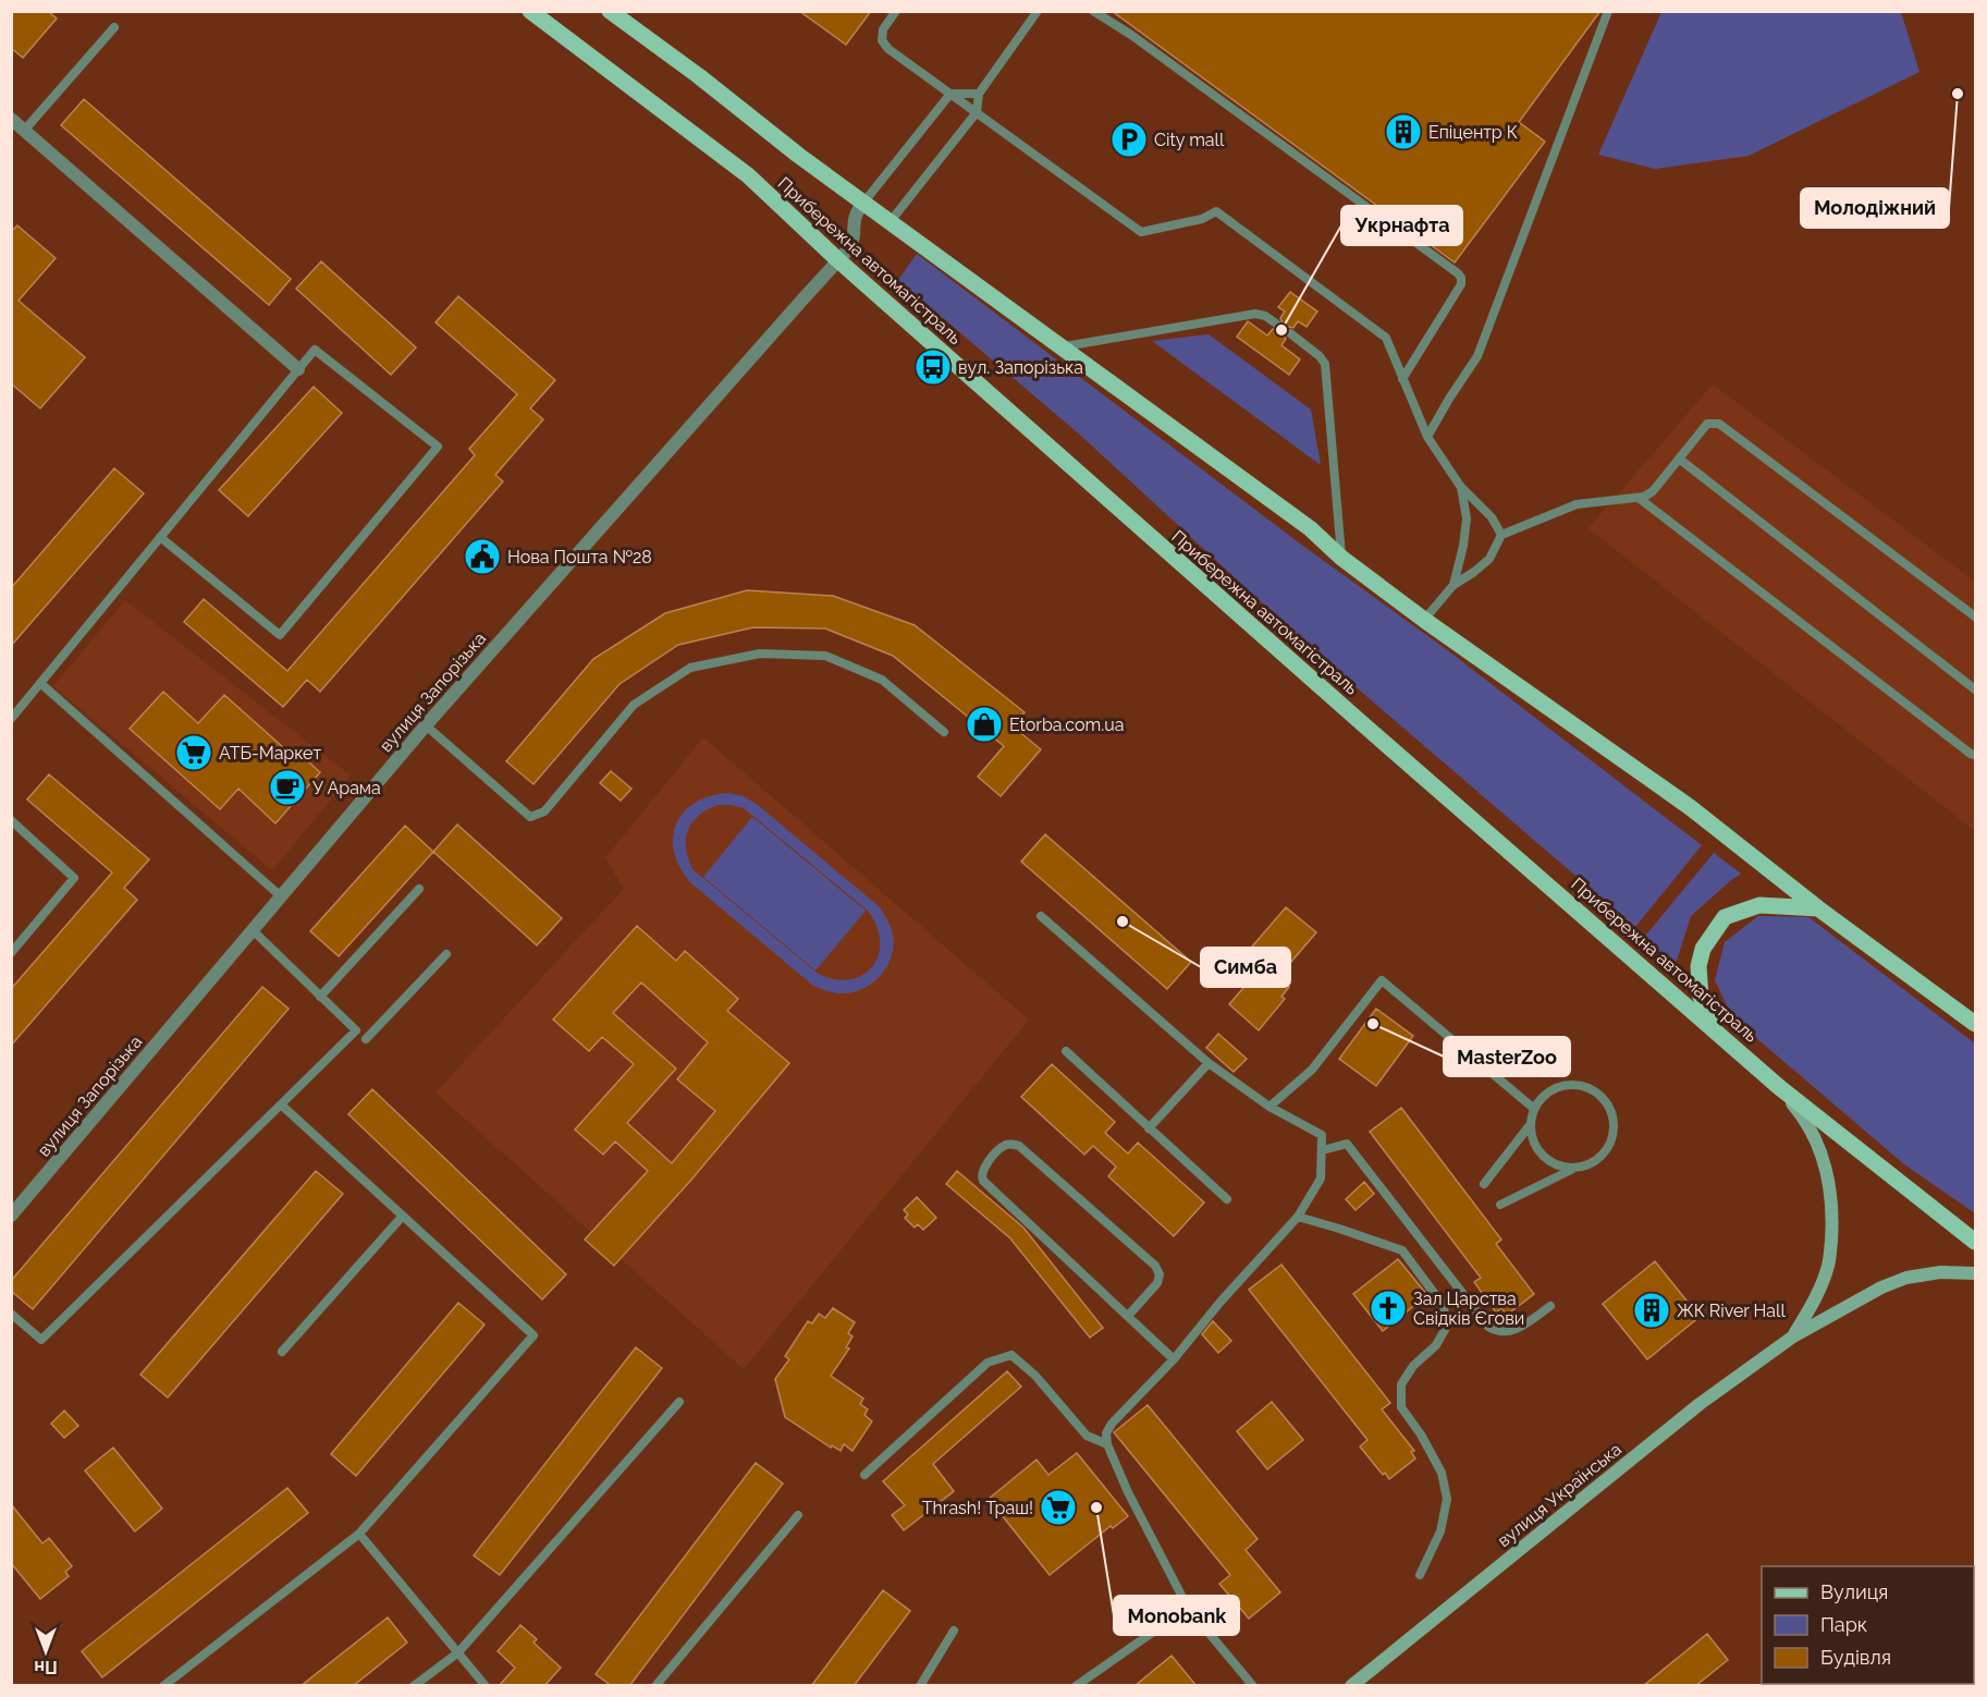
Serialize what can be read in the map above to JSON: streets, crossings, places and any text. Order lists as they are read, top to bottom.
{
  "streets": {
    "main road": ["Прибережна автомагістраль", "вулиця Українська"],
    "street": ["вулиця Запорізька"]
  },
  "crossings": [
    ["Прибережна автомагістраль", "вулиця Запорізька"],
    ["Прибережна автомагістраль", "вулиця Українська"]
  ],
  "places": {
    "other": [
      "Молодіжний",
      "Укрнафта",
      "Симба",
      "MasterZoo",
      "Monobank"
    ],
    "building": ["Епіцентр К", "ЖК River Hall"],
    "parking": ["City mall"],
    "bus stop": ["вул. Запорізька"],
    "public building": ["Нова Пошта №28"],
    "shop": ["Etorba.com.ua"],
    "supermarket": ["АТБ-Маркет", "Thrash! Траш!"],
    "cafe": ["У Арама"],
    "church": ["Зал Царства Свідків Єгови"]
  },
  "legend": ["Вулиця", "Парк", "Будівля"],
  "north": "bottom"
}
